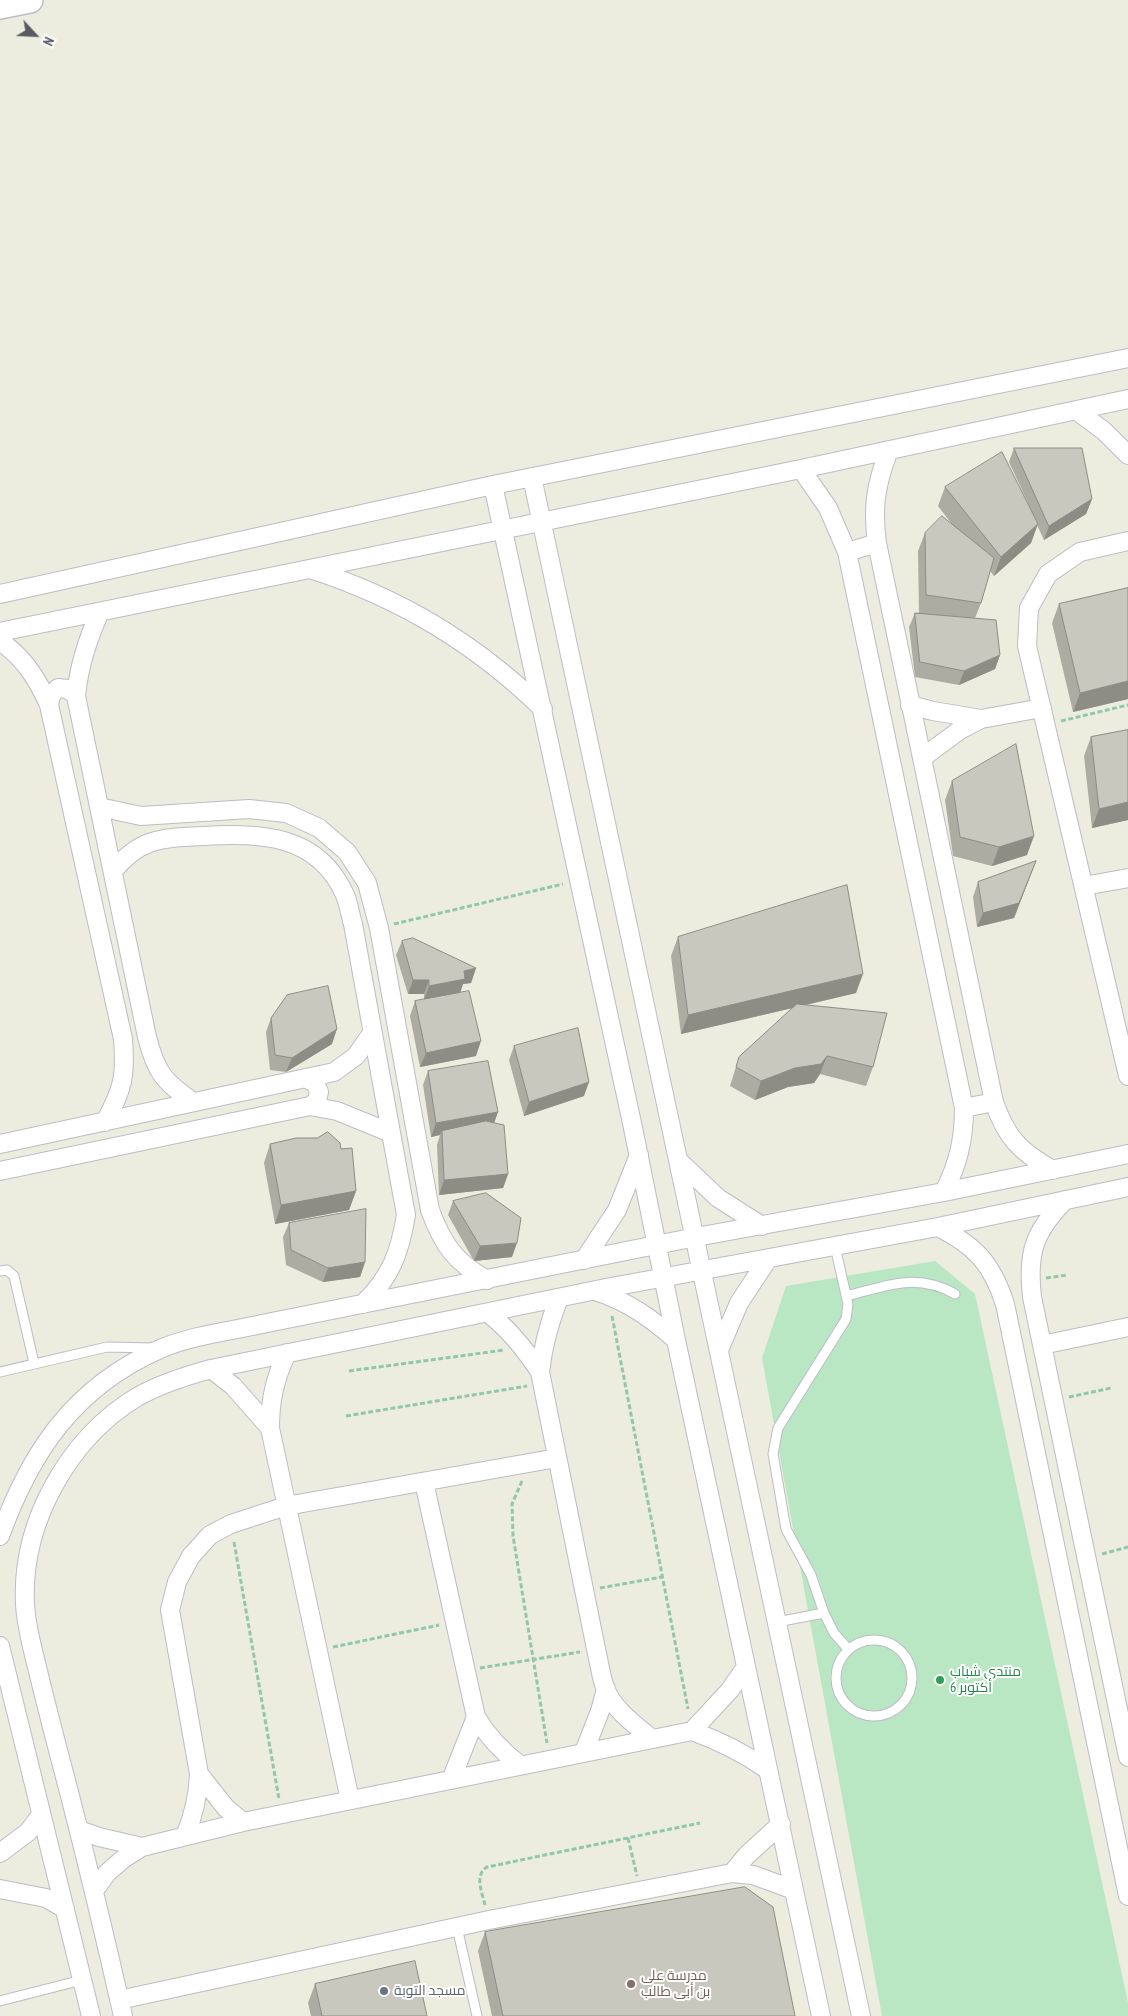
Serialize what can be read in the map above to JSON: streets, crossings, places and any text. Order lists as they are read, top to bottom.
{
  "places": ["منتدى شباب 6 أكتوبر", "مدرسة على بن أبى طالب", "مسجد التوبة"],
  "north": "bottom right"
}
